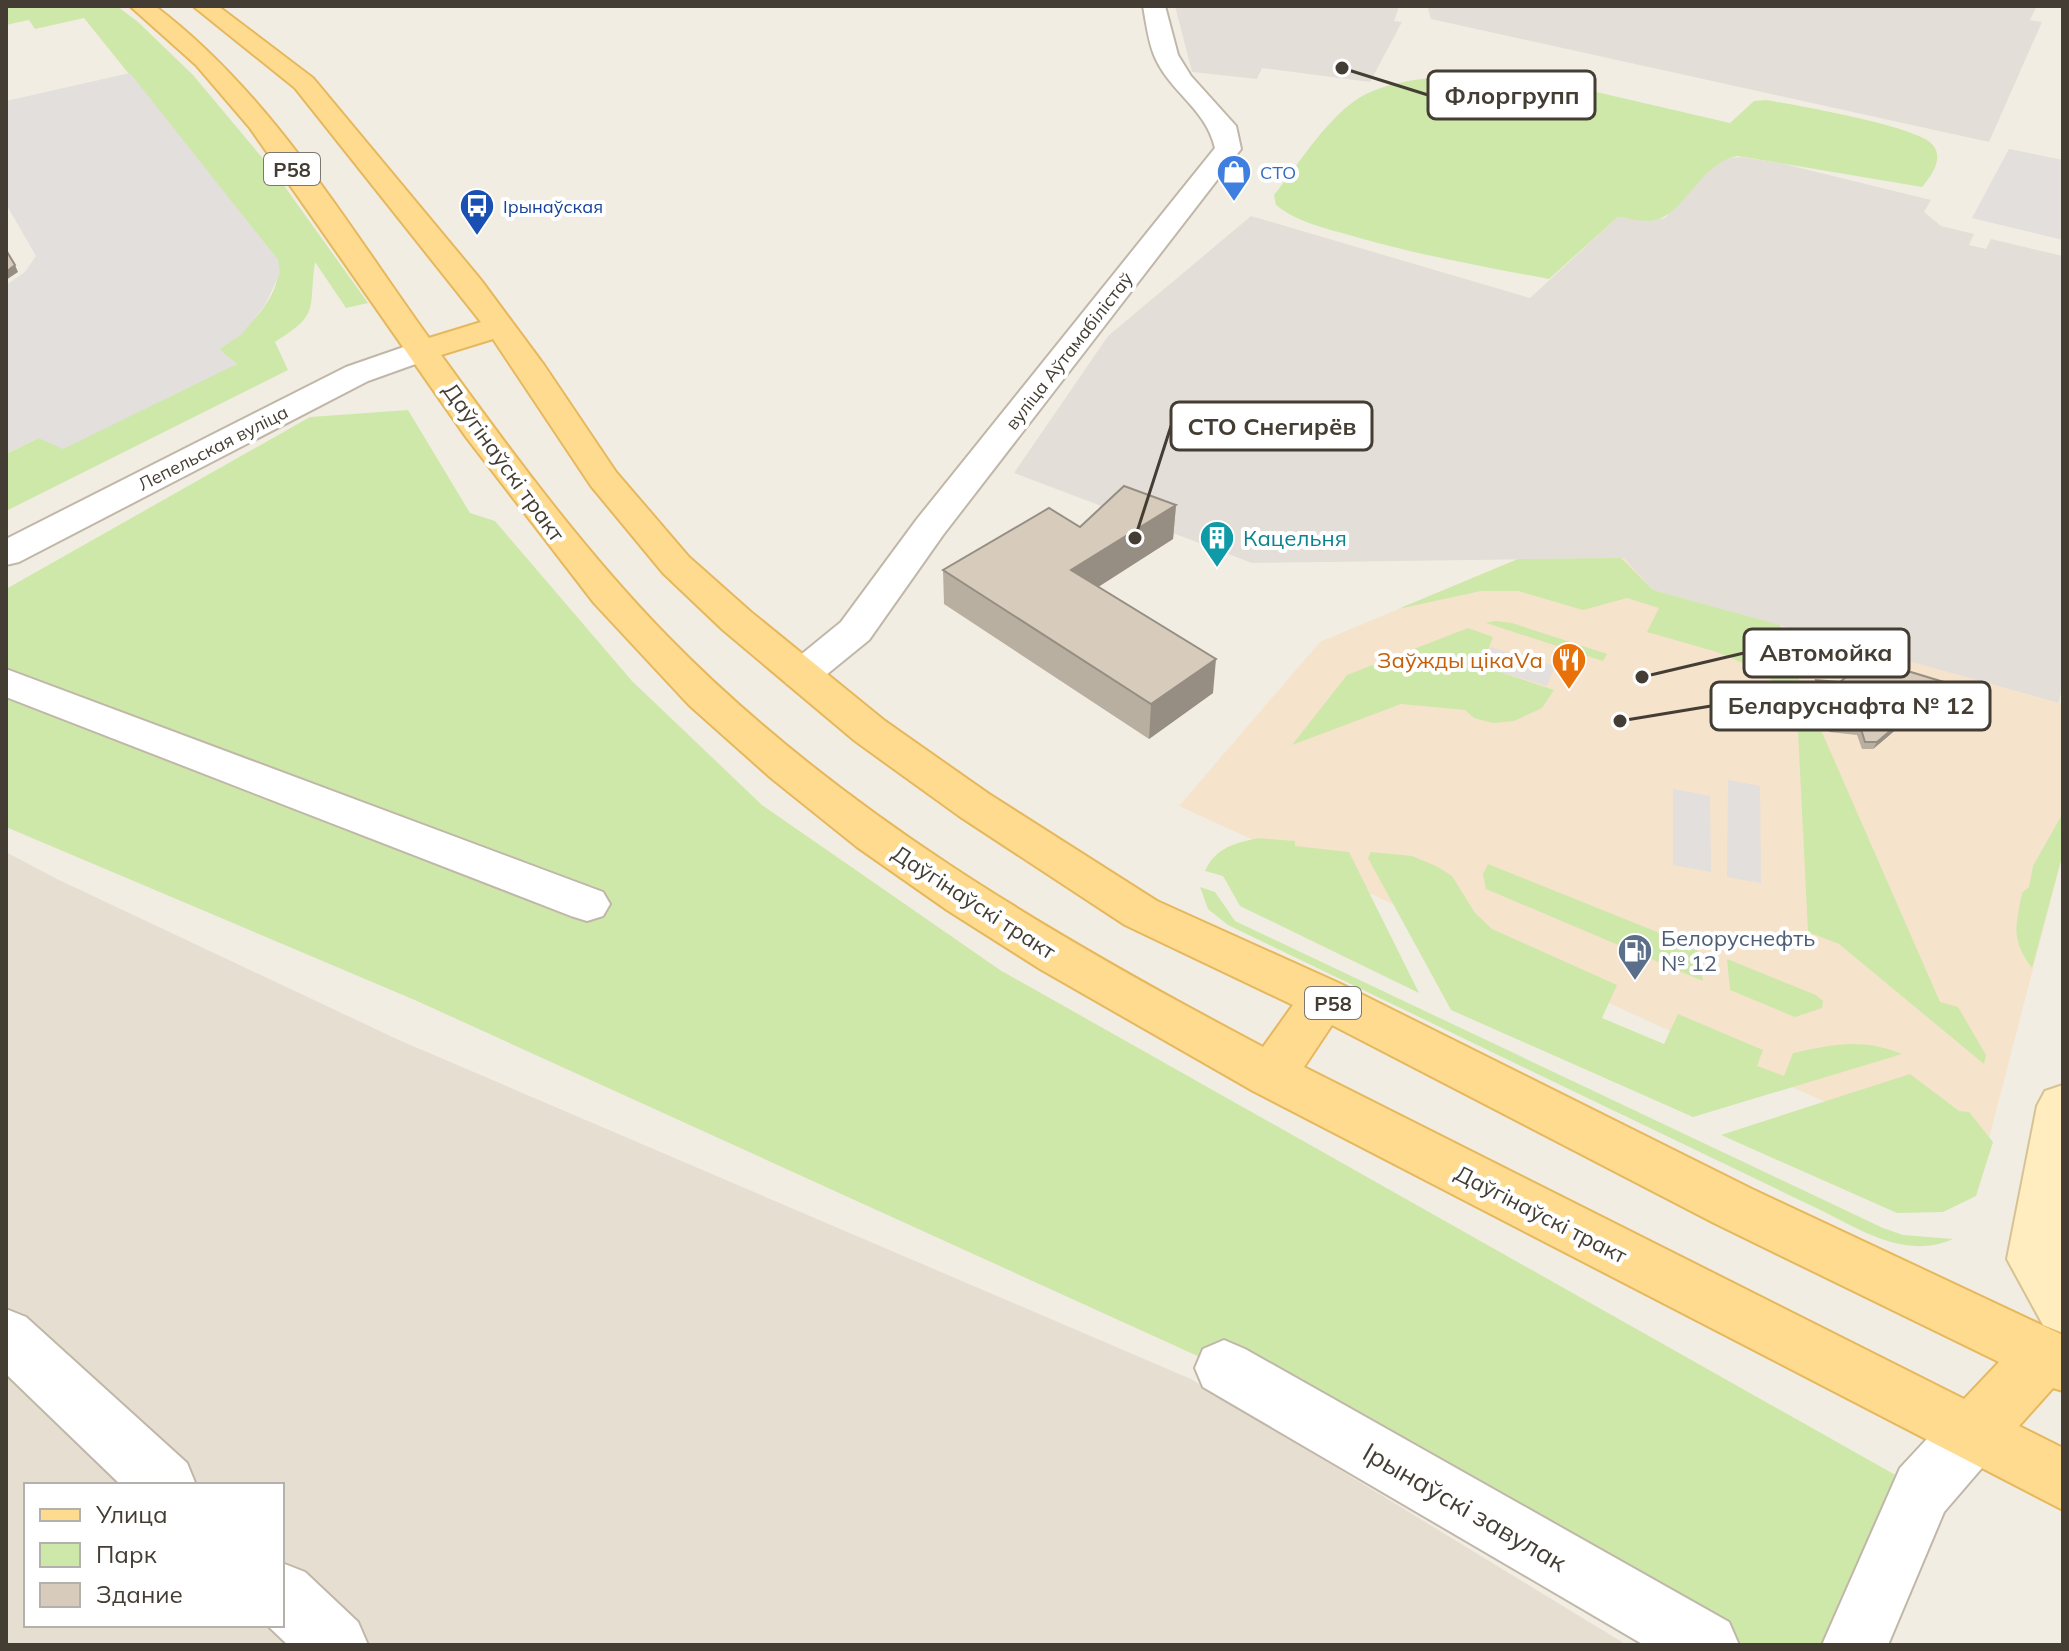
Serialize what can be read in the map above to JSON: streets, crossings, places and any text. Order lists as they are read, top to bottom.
{
  "streets": {
    "main road": ["Р58", "Даўгінаўскі тракт"],
    "street": ["вуліца Аўтамабілістаў", "Лепельская вуліца", "Ірынаўскі завулак"]
  },
  "crossings": [
    ["Р58", "вуліца Аўтамабілістаў"],
    ["Лепельская вуліца", "Даўгінаўскі тракт"]
  ],
  "places": {
    "other": [
      "Флоргрупп",
      "СТО Cнегирёв",
      "Автомойка",
      "Беларуснафта № 12"
    ],
    "shop": ["СТО"],
    "bus stop": ["Ірынаўская"],
    "building": ["Кацельня"],
    "restaurant": ["Заўжды цікаVа"],
    "fuel station": ["Белоруснефть № 12"]
  },
  "legend": ["Улица", "Парк", "Здание"]
}
